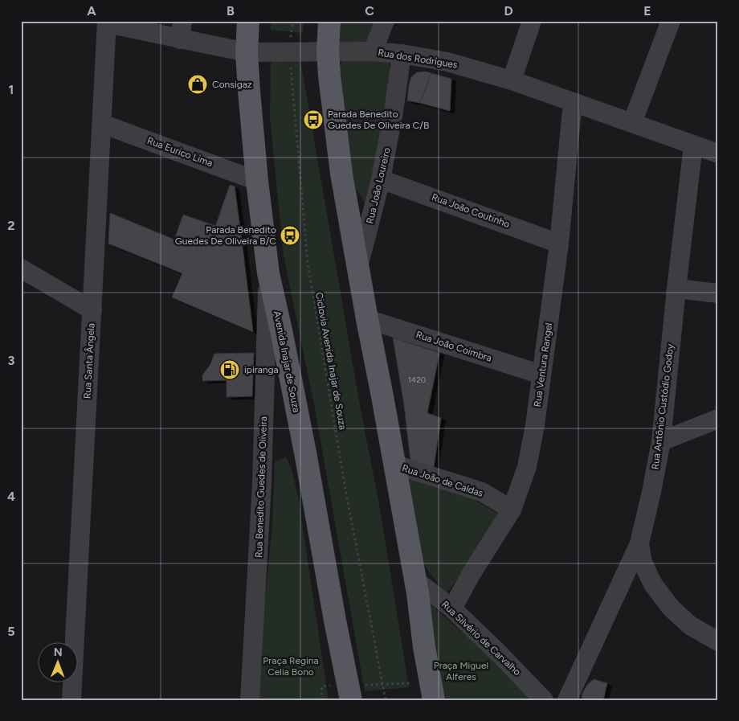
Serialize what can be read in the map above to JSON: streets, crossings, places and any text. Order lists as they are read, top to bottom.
{
  "streets": {
    "main road": ["Avenida Inajar de Souza"],
    "street": [
      "Rua dos Rodrigues",
      "Rua Eurico Lima",
      "Rua João Loureiro",
      "Rua João Coutinho",
      "Rua João Coimbra",
      "Rua Santa Ângela",
      "Rua Ventura Rangel",
      "Rua Antônio Custódio Godoy",
      "Rua João de Caldas",
      "Rua Benedito Guedes de Oliveira",
      "Rua Silvério de Carvalho"
    ],
    "path": ["Ciclovia Avenida Inajar de Souza"]
  },
  "crossings": [
    ["Rua dos Rodrigues", "Rua João Loureiro"],
    ["Rua dos Rodrigues", "Rua Santa Ângela"],
    ["Rua dos Rodrigues", "Ciclovia Avenida Inajar de Souza"],
    ["Rua dos Rodrigues", "Avenida Inajar de Souza"],
    ["Rua dos Rodrigues", "Rua Ventura Rangel"],
    ["Rua dos Rodrigues", "Rua Antônio Custódio Godoy"],
    ["Rua Eurico Lima", "Rua Santa Ângela"],
    ["Rua Eurico Lima", "Avenida Inajar de Souza"],
    ["Rua João Loureiro", "Rua João Coutinho"],
    ["Rua João Coutinho", "Rua Ventura Rangel"],
    ["Rua João Coimbra", "Rua Ventura Rangel"],
    ["Avenida Inajar de Souza", "Rua Benedito Guedes de Oliveira"],
    ["Rua Ventura Rangel", "Rua João de Caldas"],
    ["Rua Ventura Rangel", "Rua Silvério de Carvalho"]
  ],
  "parks": ["Praça Regina Celia Bono", "Praça Miguel Alferes"],
  "places": {
    "shop": ["Consigaz"],
    "bus stop": ["Parada Benedito Guedes De Oliveira C/B", "Parada Benedito Guedes De Oliveira B/C"],
    "fuel station": ["ipiranga"]
  },
  "house_numbers": ["1420"],
  "north": "top",
  "grid": {
    "columns": [
      "A",
      "B",
      "C",
      "D",
      "E"
    ],
    "rows": [
      "1",
      "2",
      "3",
      "4",
      "5"
    ]
  }
}
